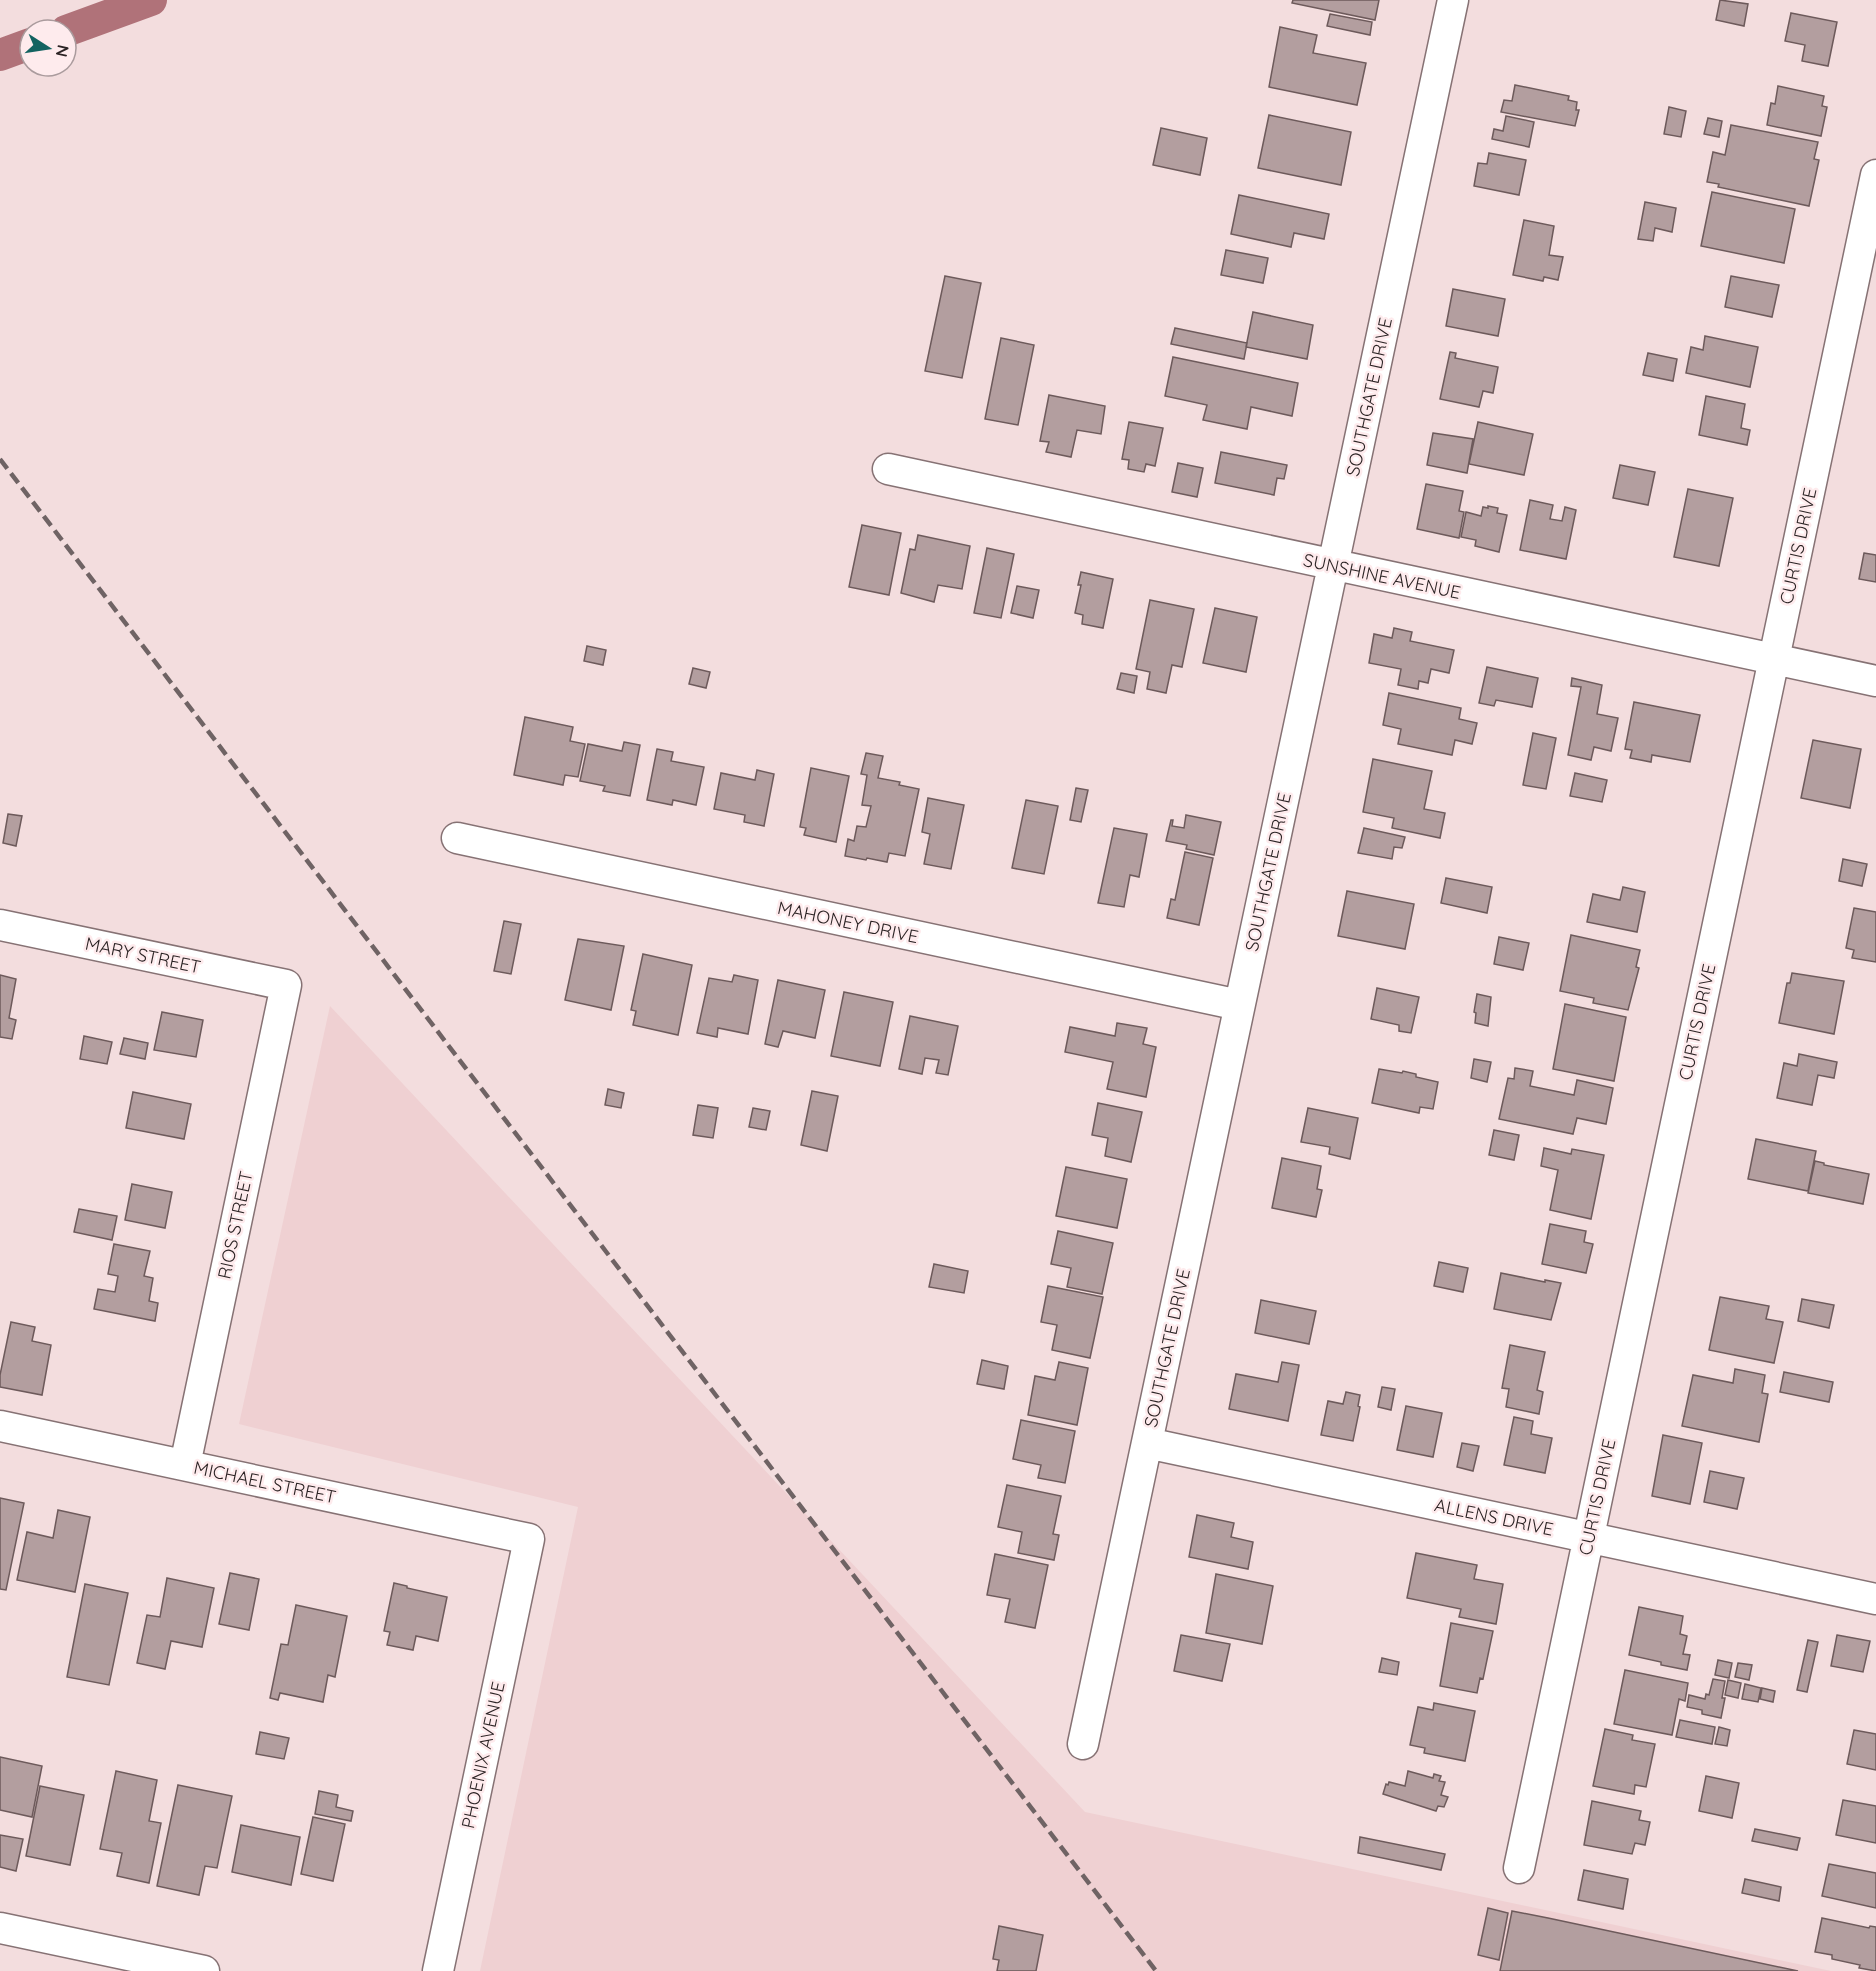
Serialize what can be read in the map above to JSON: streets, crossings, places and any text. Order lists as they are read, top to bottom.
{
  "streets": {
    "street": [
      "SOUTHGATE DRIVE",
      "CURTIS DRIVE",
      "SUNSHINE AVENUE",
      "MAHONEY DRIVE",
      "MARY STREET",
      "RIOS STREET",
      "MICHAEL STREET",
      "ALLENS DRIVE",
      "PHOENIX AVENUE"
    ]
  },
  "crossings": [
    ["SOUTHGATE DRIVE", "SUNSHINE AVENUE"],
    ["SOUTHGATE DRIVE", "MAHONEY DRIVE"],
    ["SOUTHGATE DRIVE", "ALLENS DRIVE"],
    ["CURTIS DRIVE", "SUNSHINE AVENUE"],
    ["CURTIS DRIVE", "ALLENS DRIVE"],
    ["MARY STREET", "RIOS STREET"],
    ["RIOS STREET", "MICHAEL STREET"],
    ["MICHAEL STREET", "PHOENIX AVENUE"]
  ],
  "north": "right"
}
